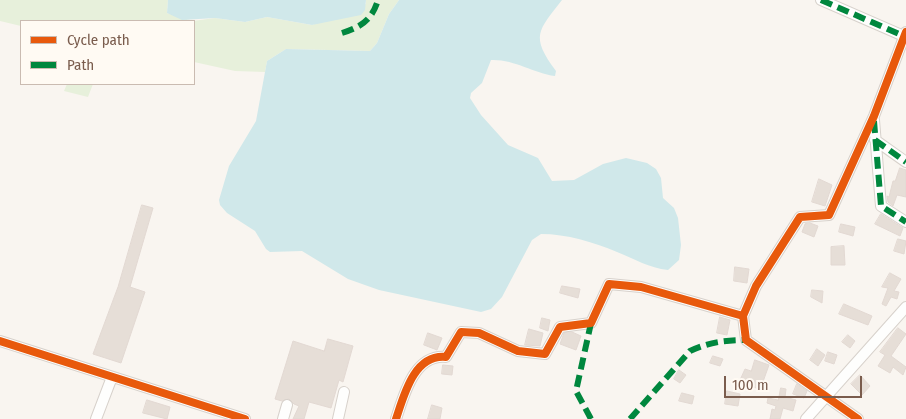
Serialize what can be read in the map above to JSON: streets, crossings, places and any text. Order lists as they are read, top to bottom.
{
  "legend": ["Cycle path", "Path"],
  "scale_bar": "100 m"
}
